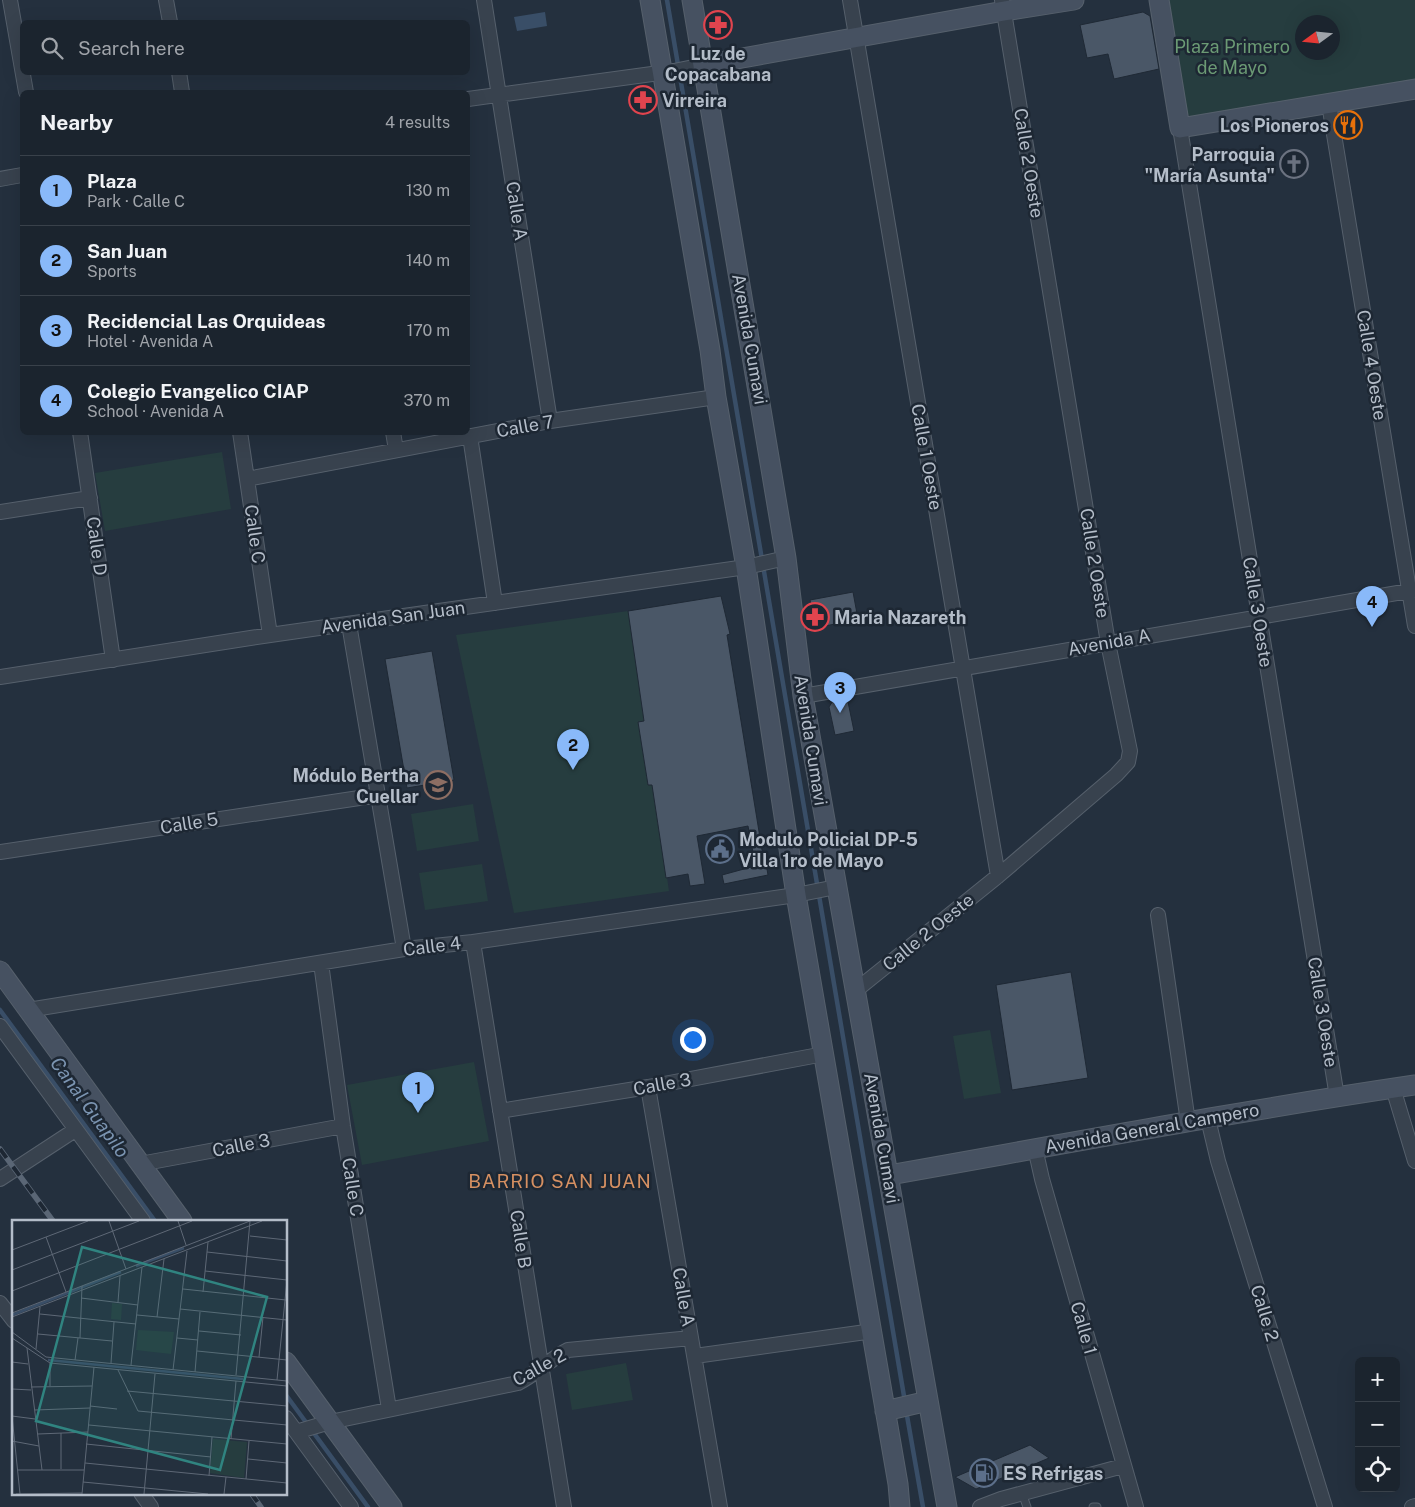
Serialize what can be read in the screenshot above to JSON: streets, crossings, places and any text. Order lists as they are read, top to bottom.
{
  "streets": {
    "main road": ["Avenida Cumavi", "Avenida General Campero"],
    "street": [
      "Calle 2 Oeste",
      "Calle A",
      "Calle 4 Oeste",
      "Calle 7",
      "Calle 1 Oeste",
      "Calle C",
      "Calle D",
      "Calle 3 Oeste",
      "Avenida San Juan",
      "Avenida A",
      "Calle 5",
      "Calle 4",
      "Calle 3",
      "Calle B",
      "Calle 2",
      "Calle 1"
    ]
  },
  "crossings": [
    ["Calle 2 Oeste", "Avenida Cumavi"],
    ["Calle 2 Oeste", "Calle 1 Oeste"],
    ["Calle 2 Oeste", "Avenida A"],
    ["Calle A", "Calle 7"],
    ["Calle A", "Calle 3"],
    ["Calle A", "Calle 2"],
    ["Avenida Cumavi", "Avenida San Juan"],
    ["Avenida Cumavi", "Avenida A"],
    ["Avenida Cumavi", "Calle 4"],
    ["Avenida Cumavi", "Avenida General Campero"],
    ["Calle 4 Oeste", "Avenida A"],
    ["Calle 7", "Calle C"],
    ["Calle 1 Oeste", "Avenida A"],
    ["Calle C", "Avenida San Juan"],
    ["Calle C", "Calle 4"],
    ["Calle C", "Calle 3"],
    ["Calle C", "Calle 2"],
    ["Calle D", "Avenida San Juan"],
    ["Calle 3 Oeste", "Avenida A"],
    ["Calle 3 Oeste", "Avenida General Campero"],
    ["Calle 4", "Calle B"],
    ["Calle 3", "Calle B"],
    ["Avenida General Campero", "Calle 2"],
    ["Avenida General Campero", "Calle 1"],
    ["Calle B", "Calle 2"]
  ],
  "districts": ["BARRIO SAN JUAN"],
  "water": ["Canal Guapilo"],
  "parks": ["Plaza Primero de Mayo"],
  "places": {
    "pharmacy": ["Luz de Copacabana", "Virreira", "Maria Nazareth"],
    "restaurant": ["Los Pioneros"],
    "church": ["Parroquia \"María Asunta\""],
    "school or university": ["Módulo Bertha Cuellar"],
    "public building": ["Modulo Policial DP-5 Villa 1ro de Mayo"],
    "fuel station": ["ES Refrigas"]
  },
  "north": "left",
  "page": {
    "search": "Search here",
    "heading": ["Nearby", "4 results"],
    "list": [
      {
        "mark": "1",
        "name": "Plaza",
        "note": "Park · Calle C",
        "value": "130 m"
      },
      {
        "mark": "2",
        "name": "San Juan",
        "note": "Sports",
        "value": "140 m"
      },
      {
        "mark": "3",
        "name": "Recidencial Las Orquideas",
        "note": "Hotel · Avenida A",
        "value": "170 m"
      },
      {
        "mark": "4",
        "name": "Colegio Evangelico CIAP",
        "note": "School · Avenida A",
        "value": "370 m"
      }
    ],
    "pins": [
      "4",
      "3",
      "2",
      "1"
    ],
    "map_buttons": ["+", "−"]
  }
}
